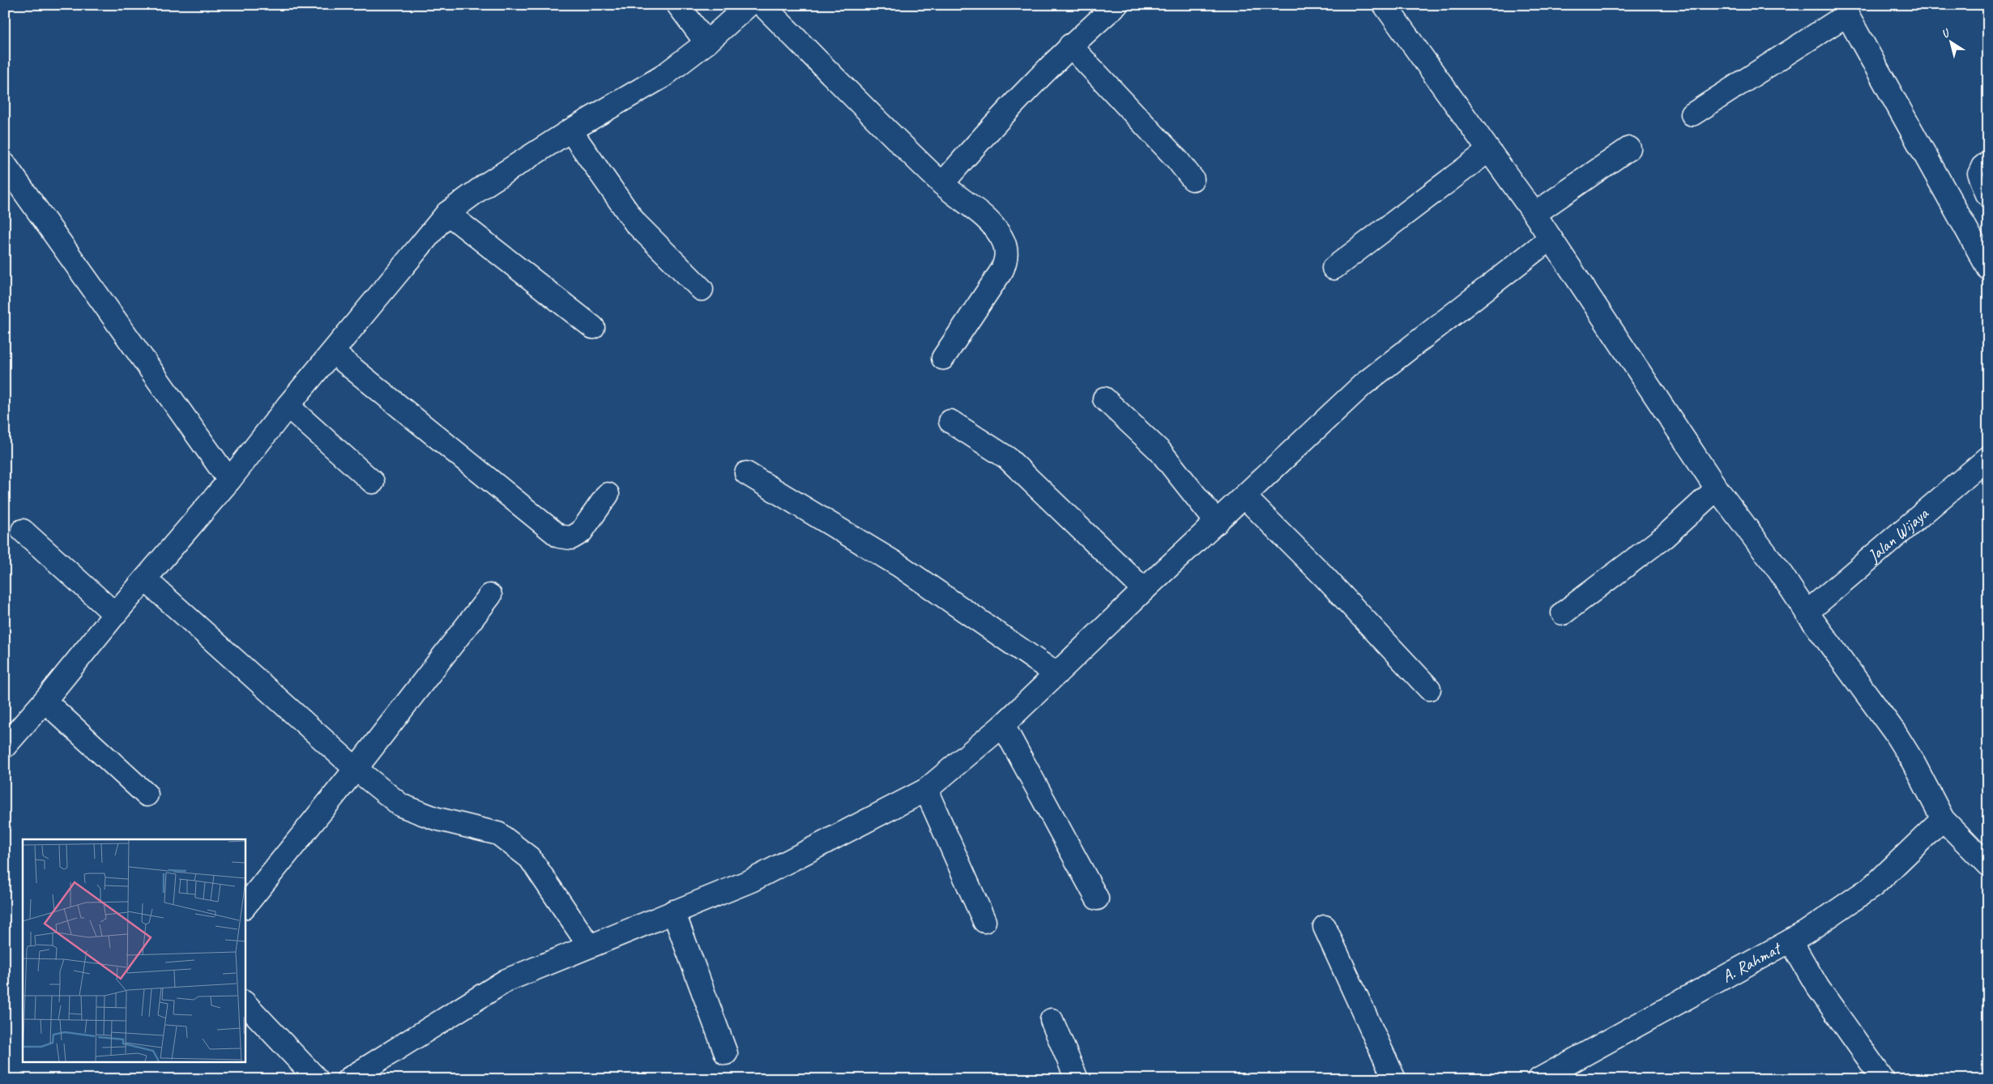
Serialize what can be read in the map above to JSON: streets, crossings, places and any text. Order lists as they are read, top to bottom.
{
  "streets": {
    "street": ["Jalan Wijaya", "A. Rahmat"]
  },
  "north": "top left"
}
